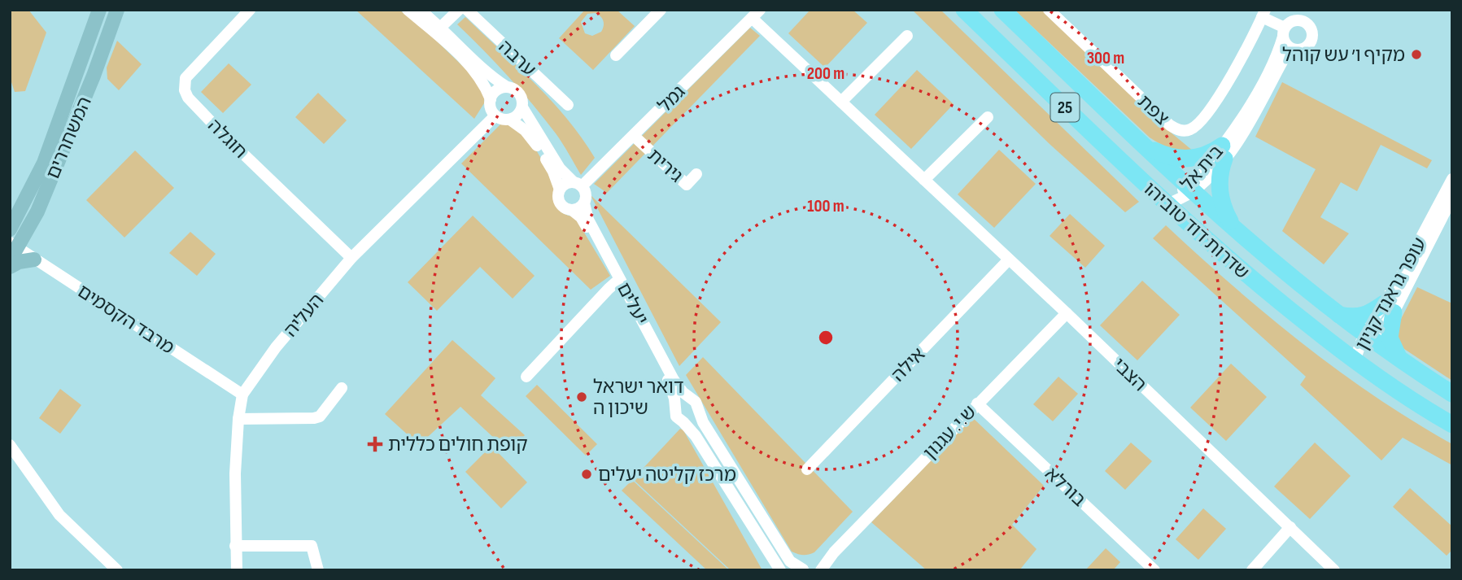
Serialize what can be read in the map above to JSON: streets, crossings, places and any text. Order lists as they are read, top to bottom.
{
  "streets": {
    "highway": ["25", "שדרות דוד טוביהו"],
    "main road": ["המשחררים"],
    "street": [
      "ערבה",
      "גמל",
      "צפת",
      "חוגלה",
      "גירית",
      "בית אל",
      "עופר גראנד קניון",
      "יעלים",
      "העליה",
      "מרבד הקסמים",
      "אילה",
      "הצבי",
      "ש.י. עגנון",
      "בורלא"
    ]
  },
  "crossings": [
    ["גמל", "גירית"],
    ["גמל", "יעלים"],
    ["גמל", "הצבי"],
    ["צפת", "בית אל"],
    ["המשחררים", "מרבד הקסמים"],
    ["חוגלה", "העליה"],
    ["בית אל", "שדרות דוד טוביהו"],
    ["שדרות דוד טוביהו", "עופר גראנד קניון"],
    ["העליה", "מרבד הקסמים"],
    ["אילה", "הצבי"],
    ["הצבי", "ש.י. עגנון"],
    ["ש.י. עגנון", "בורלא"]
  ],
  "places": {
    "other": ["מקיף ו׳ עש קוהל", "דואר ישראל שיכון ה", "מרכז קליטה יעלים"],
    "health": ["קופת חולים כללית"]
  },
  "rings": ["300 m", "200 m", "100 m"]
}
